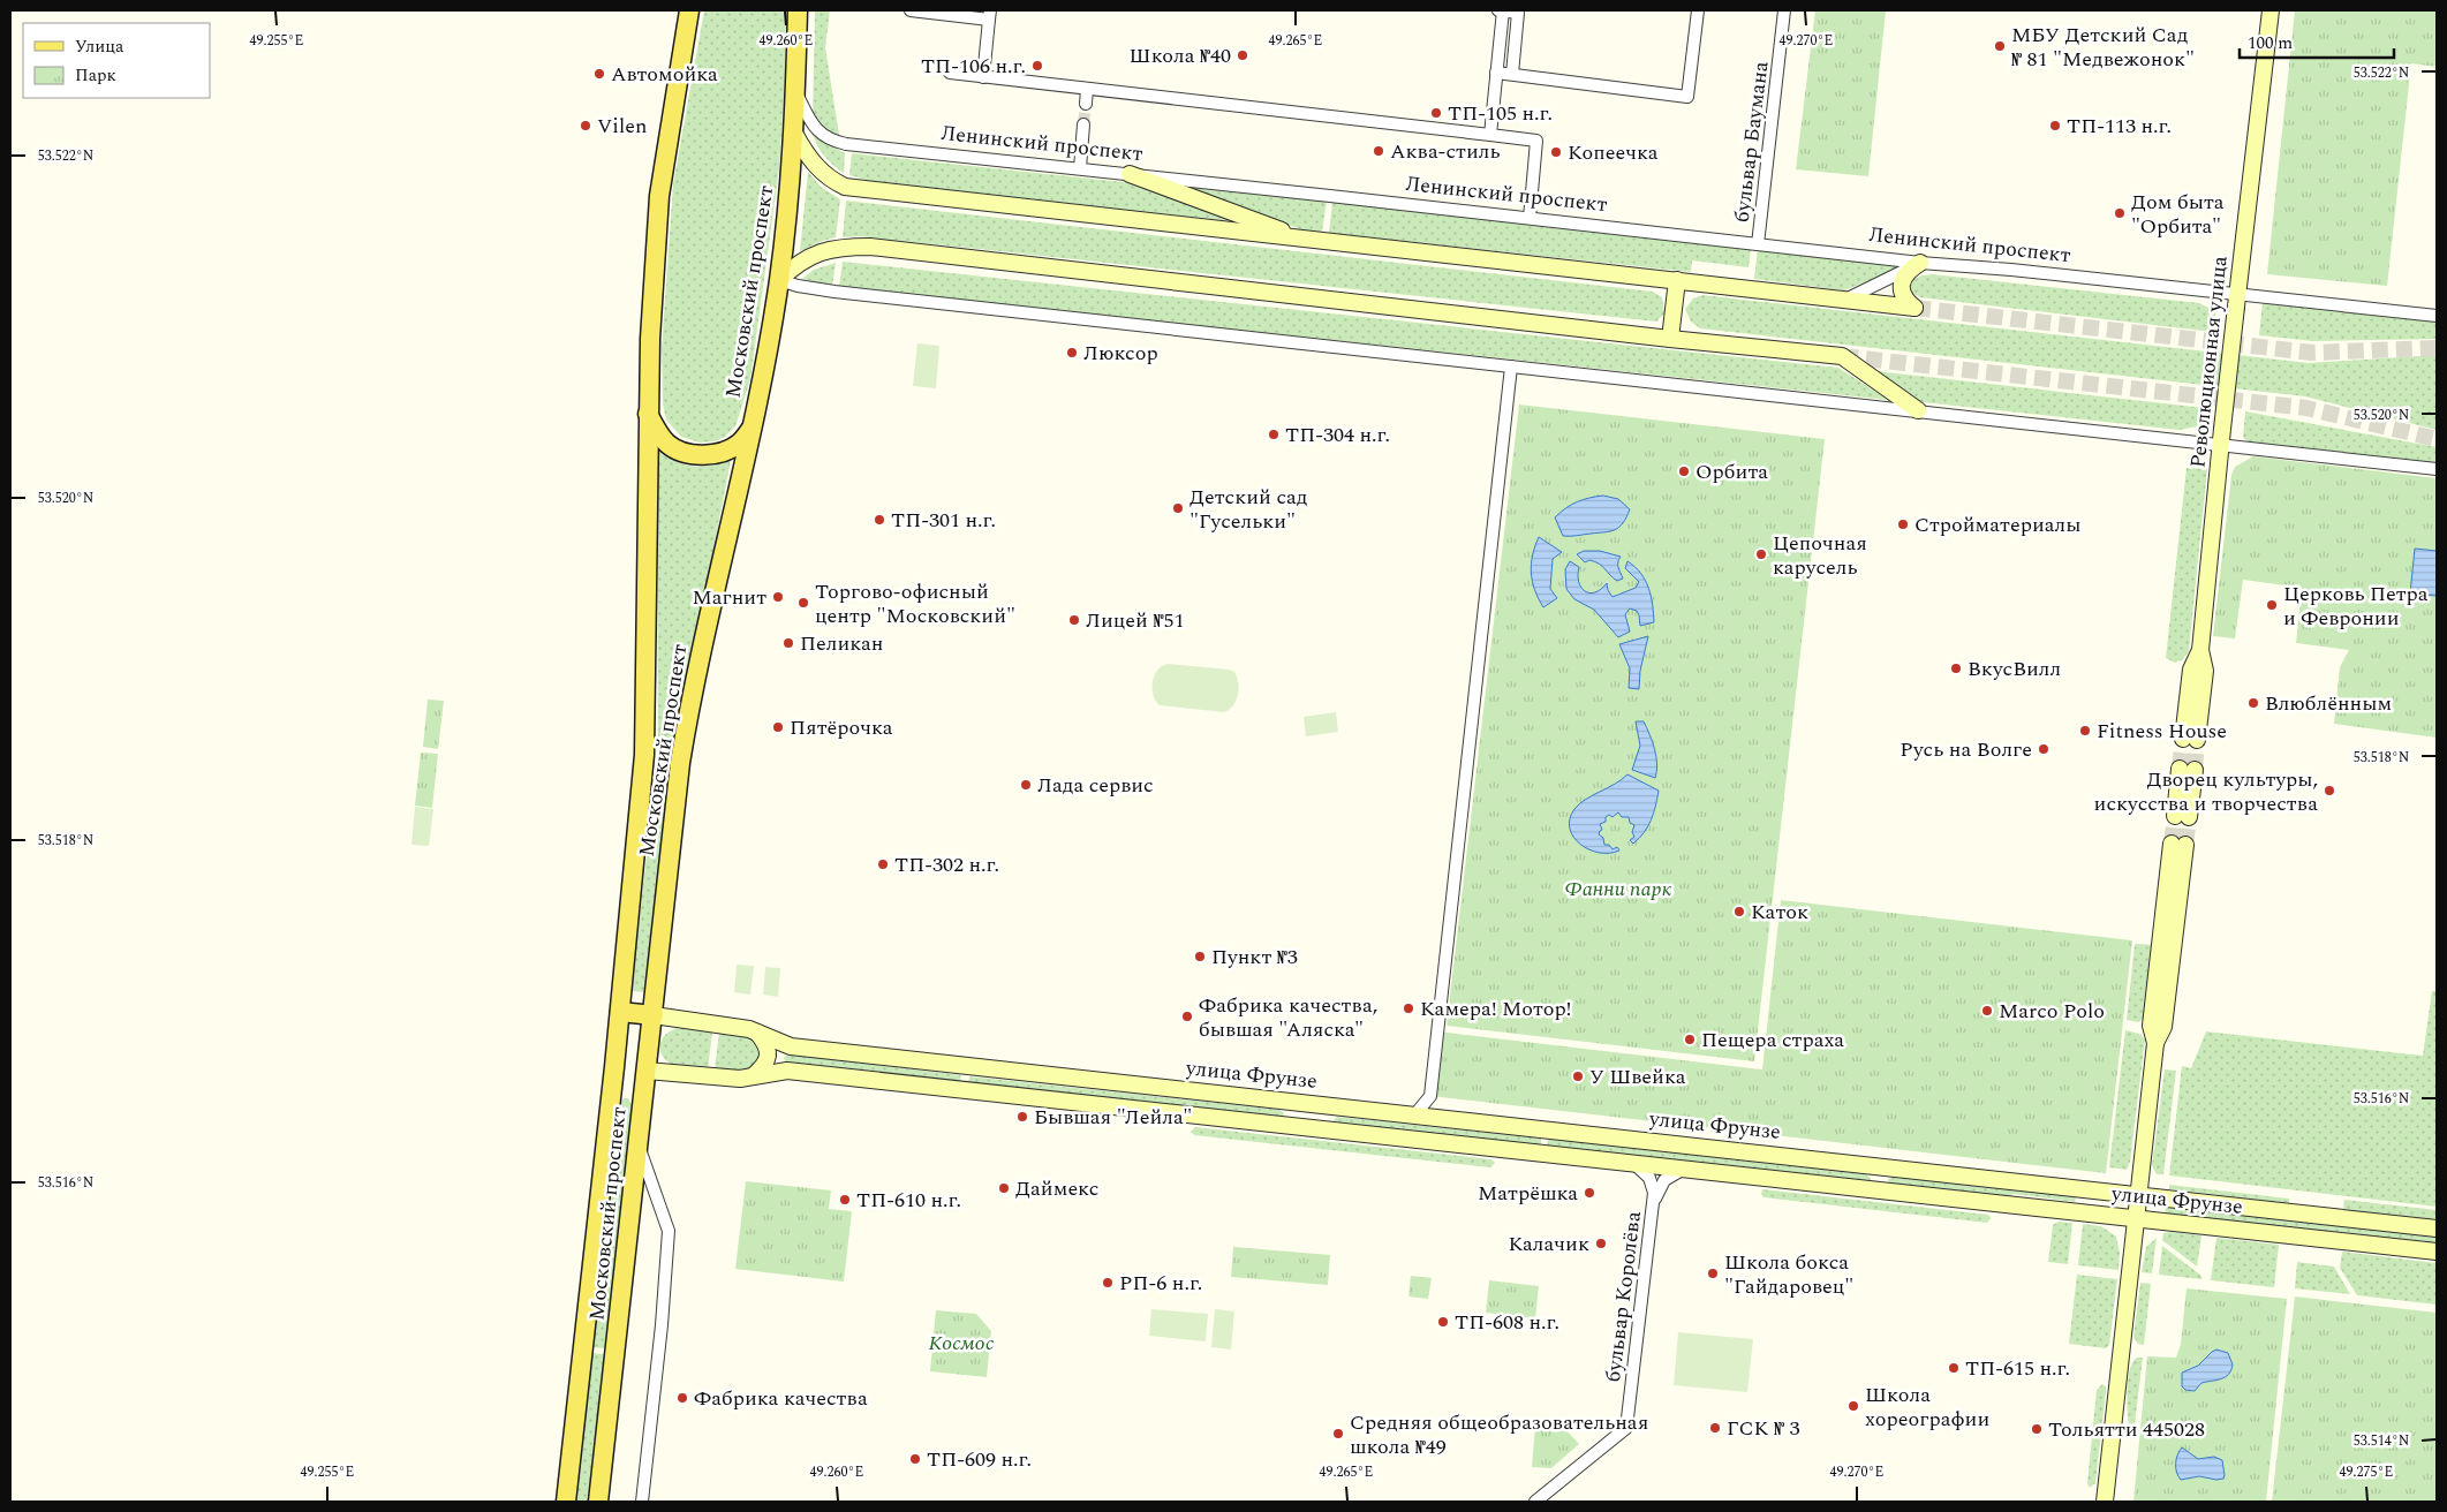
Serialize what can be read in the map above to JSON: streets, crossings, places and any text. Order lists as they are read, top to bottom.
{
  "streets": {
    "main road": ["Московский проспект", "Революционная улица", "улица Фрунзе"],
    "street": ["бульвар Баумана", "Ленинский проспект", "бульвар Королёва"]
  },
  "crossings": [
    ["бульвар Баумана", "Ленинский проспект"],
    ["Ленинский проспект", "Московский проспект"],
    ["Ленинский проспект", "Революционная улица"],
    ["Московский проспект", "улица Фрунзе"],
    ["улица Фрунзе", "бульвар Королёва"]
  ],
  "parks": ["Фанни парк", "Космос"],
  "places": [
    "МБУ Детский Сад № 81 \"Медвежонок\"",
    "Школа №40",
    "ТП-106 н.г.",
    "Автомойка",
    "ТП-105 н.г.",
    "Vilen",
    "ТП-113 н.г.",
    "Аква-стиль",
    "Копеечка",
    "Дом быта \"Орбита\"",
    "Люксор",
    "ТП-304 н.г.",
    "Орбита",
    "Детский сад \"Гусельки\"",
    "ТП-301 н.г.",
    "Стройматериалы",
    "Цепочная карусель",
    "Магнит",
    "Торгово-офисный центр \"Московский\"",
    "Церковь Петра и Февронии",
    "Лицей №51",
    "Пеликан",
    "ВкусВилл",
    "Влюблённым",
    "Пятёрочка",
    "Fitness House",
    "Русь на Волге",
    "Лада сервис",
    "Дворец культуры, искусства и творчества",
    "ТП-302 н.г.",
    "Каток",
    "Пункт №3",
    "Камера! Мотор!",
    "Marco Polo",
    "Фабрика качества, бывшая \"Аляска\"",
    "Пещера страха",
    "У Швейка",
    "Бывшая \"Лейла\"",
    "Даймекс",
    "Матрёшка",
    "ТП-610 н.г.",
    "Калачик",
    "Школа бокса \"Гайдаровец\"",
    "РП-6 н.г.",
    "ТП-608 н.г.",
    "ТП-615 н.г.",
    "Фабрика качества",
    "Школа хореографии",
    "ГСК № 3",
    "Тольятти 445028",
    "Средняя общеобразовательная школа №49",
    "ТП-609 н.г."
  ],
  "legend": ["Улица", "Парк"],
  "scale_bar": "100 m",
  "coordinates": [
    "49.255°E",
    "49.260°E",
    "49.265°E",
    "49.270°E",
    "53.522°N",
    "53.520°N",
    "53.518°N",
    "53.516°N",
    "53.514°N",
    "49.275°E"
  ]
}
